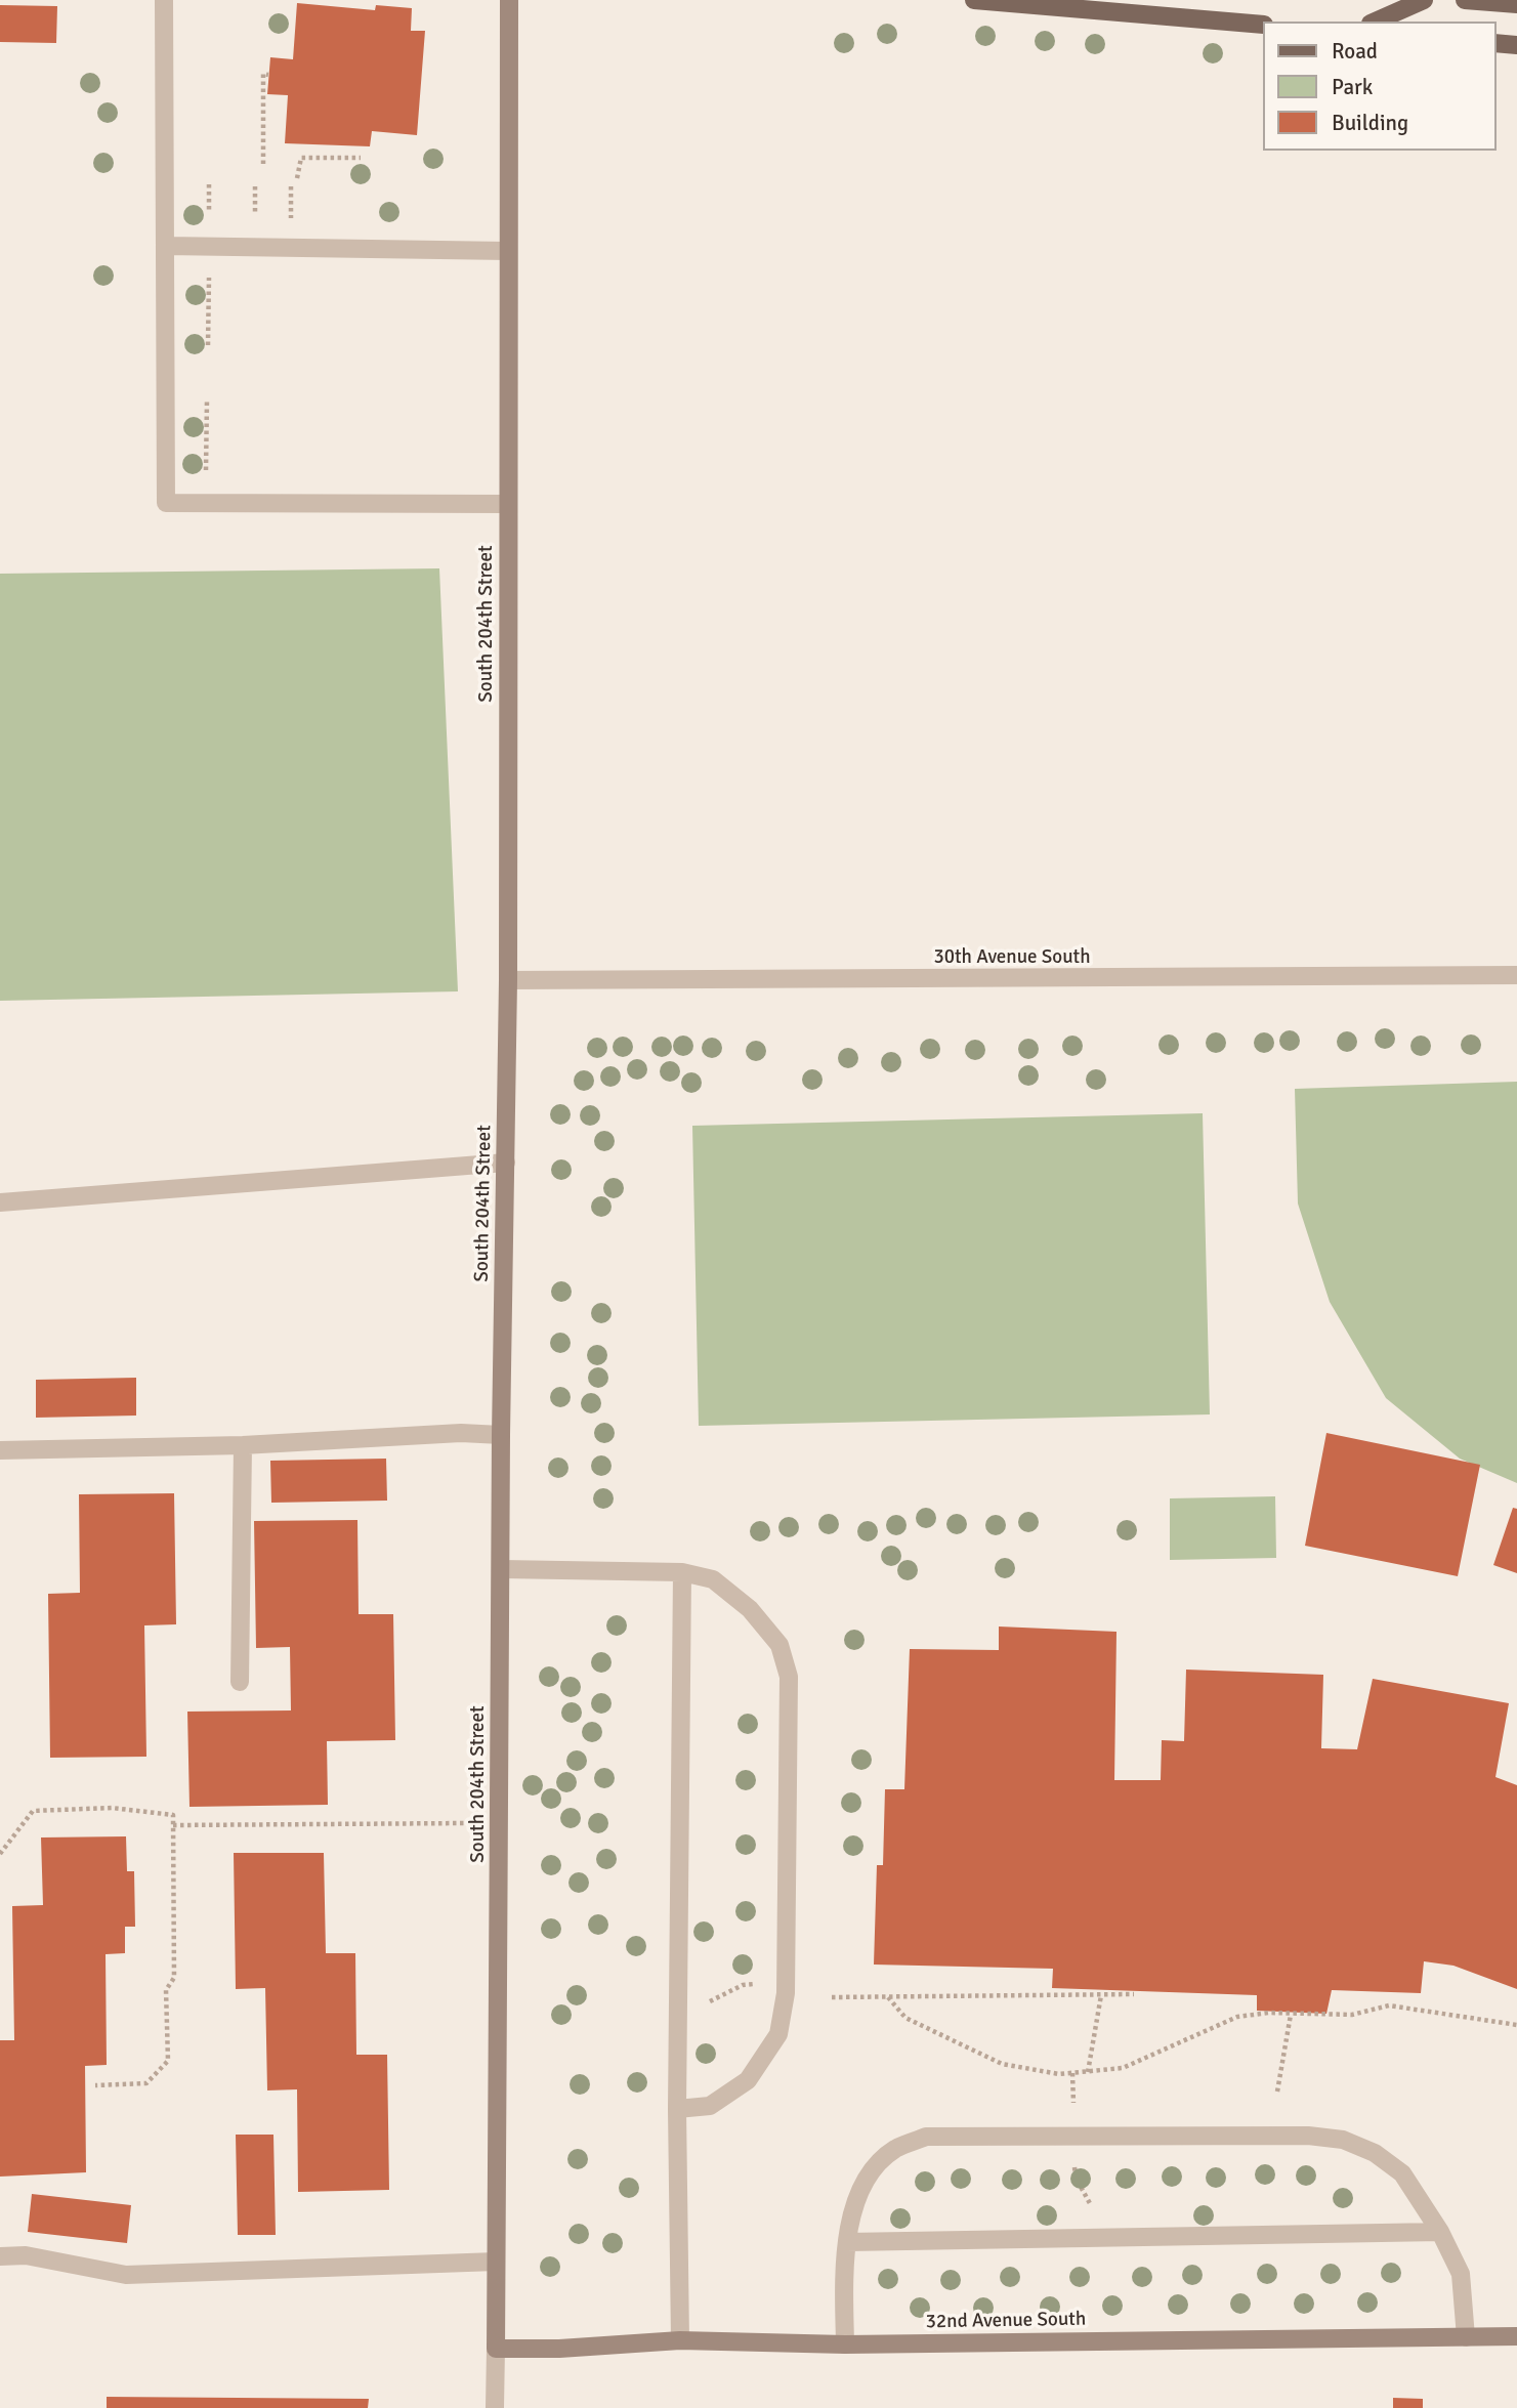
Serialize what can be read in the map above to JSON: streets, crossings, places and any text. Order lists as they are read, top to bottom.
{
  "streets": {
    "street": ["South 204th Street", "30th Avenue South", "32nd Avenue South"]
  },
  "crossings": [
    ["South 204th Street", "30th Avenue South"],
    ["South 204th Street", "32nd Avenue South"]
  ],
  "legend": ["Road", "Park", "Building"]
}
